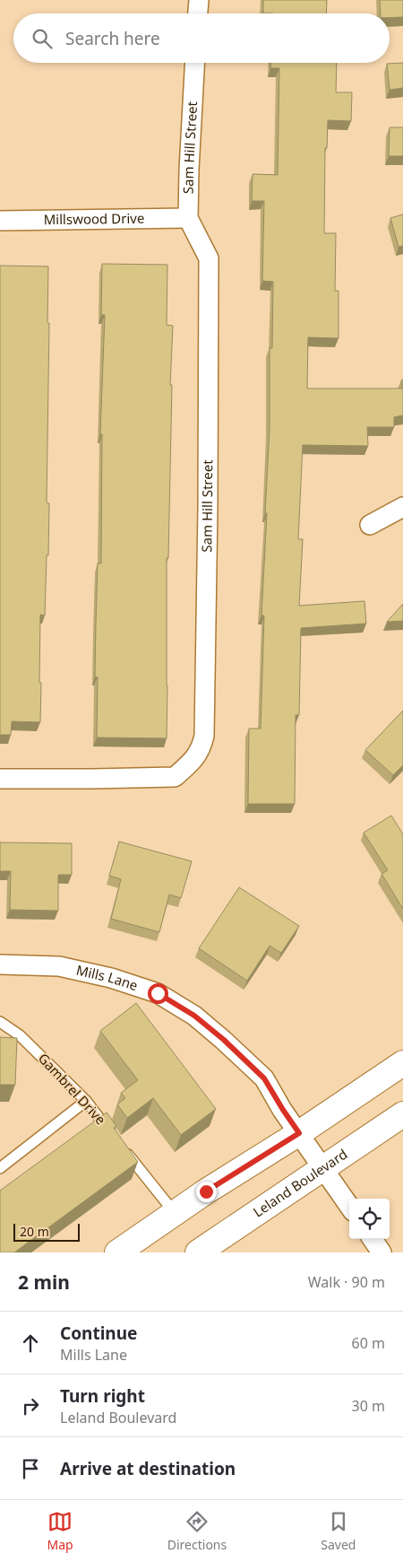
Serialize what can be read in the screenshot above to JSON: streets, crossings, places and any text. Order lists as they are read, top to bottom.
{
  "streets": {
    "street": [
      "Sam Hill Street",
      "Millswood Drive",
      "Mills Lane",
      "Leland Boulevard"
    ],
    "lane": ["Gambrel Drive"]
  },
  "crossings": [
    ["Sam Hill Street", "Millswood Drive"],
    ["Mills Lane", "Leland Boulevard"]
  ],
  "scale_bar": "20 m",
  "page": {
    "search": "Search here",
    "scale": "20 m",
    "heading": ["2 min", "Walk · 90 m"],
    "list": [
      ["Continue", "Mills Lane", "60 m"],
      ["Turn right", "Leland Boulevard", "30 m"],
      "Arrive at destination"
    ],
    "nav": ["Map", "Directions", "Saved"]
  }
}
